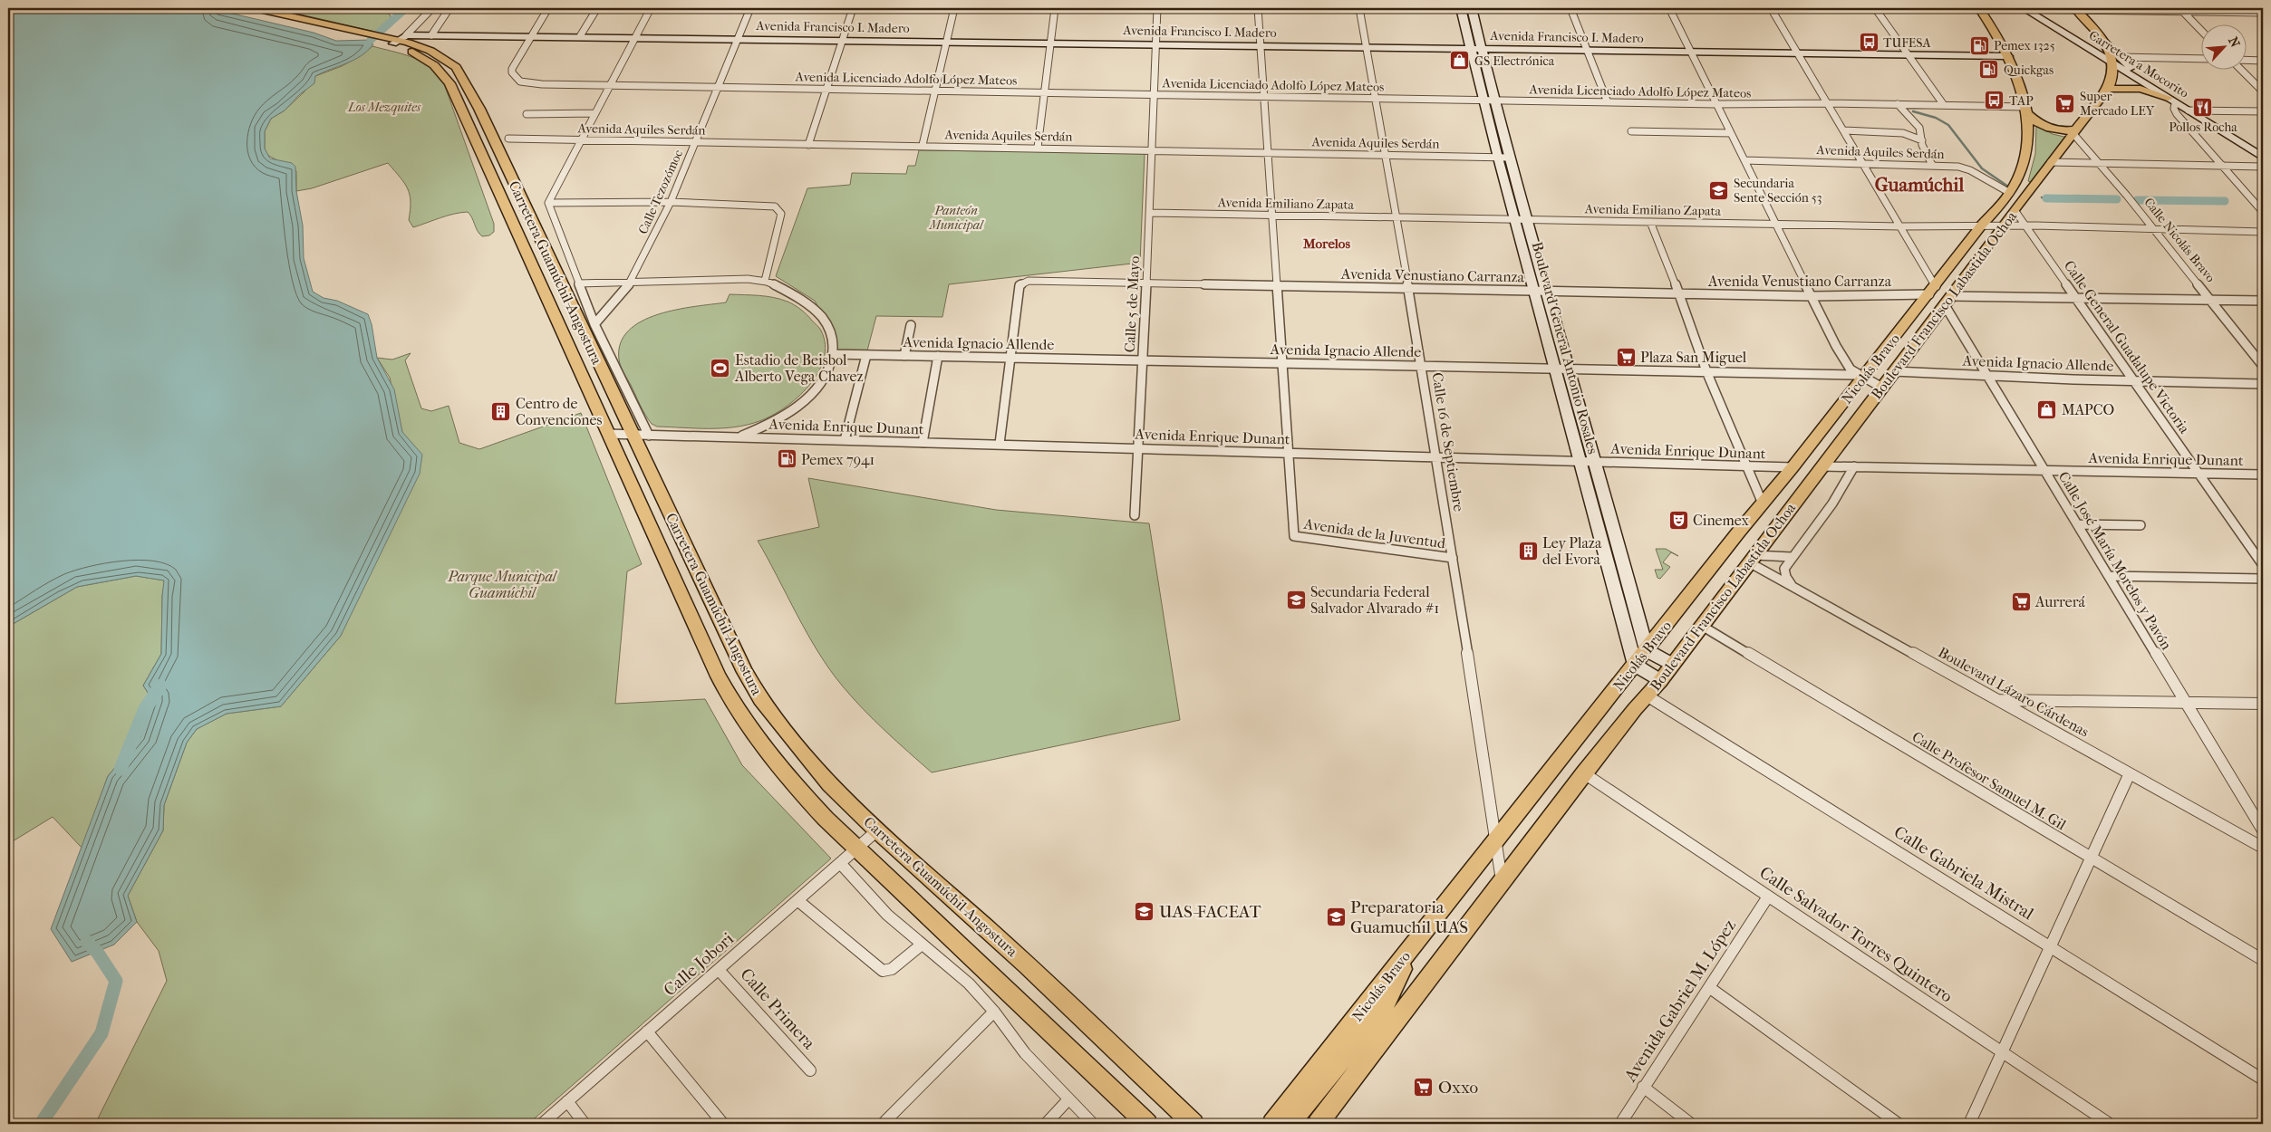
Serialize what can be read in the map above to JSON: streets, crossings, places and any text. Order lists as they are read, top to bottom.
{
  "streets": {
    "main road": ["Carretera Guamúchil-Angostura", "Boulevard Francisco Labastida Ochoa", "Nicolás Bravo"],
    "street": [
      "Avenida Francisco I. Madero",
      "Carretera a Mocorito",
      "Avenida Licenciado Adolfo López Mateos",
      "Avenida Aquiles Serdán",
      "Calle Tezozómoc",
      "Avenida Emiliano Zapata",
      "Calle Nicolás Bravo",
      "Avenida Venustiano Carranza",
      "Calle 5 de Mayo",
      "Avenida Ignacio Allende",
      "Calle General Guadalupe Victoria",
      "Boulevard General Antonio Rosales",
      "Avenida Enrique Dunant",
      "Calle 16 de Septiembre",
      "Avenida de la Juventud",
      "Calle José María Morelos y Pavón",
      "Boulevard Lázaro Cárdenas",
      "Calle Profesor Samuel M. Gil",
      "Calle Gabriela Mistral",
      "Calle Salvador Torres Quintero",
      "Calle Jobori",
      "Avenida Gabriel M. López",
      "Calle Primera"
    ]
  },
  "crossings": [
    ["Avenida Francisco I. Madero", "Avenida Licenciado Adolfo López Mateos"],
    ["Avenida Francisco I. Madero", "Calle Tezozómoc"],
    ["Avenida Francisco I. Madero", "Carretera Guamúchil-Angostura"],
    ["Avenida Francisco I. Madero", "Calle 5 de Mayo"],
    ["Avenida Francisco I. Madero", "Boulevard General Antonio Rosales"],
    ["Avenida Francisco I. Madero", "Calle 16 de Septiembre"],
    ["Carretera a Mocorito", "Boulevard Francisco Labastida Ochoa"],
    ["Avenida Licenciado Adolfo López Mateos", "Calle Tezozómoc"],
    ["Avenida Licenciado Adolfo López Mateos", "Calle 5 de Mayo"],
    ["Avenida Licenciado Adolfo López Mateos", "Boulevard General Antonio Rosales"],
    ["Avenida Licenciado Adolfo López Mateos", "Calle 16 de Septiembre"],
    ["Avenida Aquiles Serdán", "Calle Tezozómoc"],
    ["Avenida Aquiles Serdán", "Calle 5 de Mayo"],
    ["Avenida Aquiles Serdán", "Boulevard General Antonio Rosales"],
    ["Avenida Aquiles Serdán", "Nicolás Bravo"],
    ["Avenida Aquiles Serdán", "Calle 16 de Septiembre"],
    ["Avenida Emiliano Zapata", "Calle Nicolás Bravo"],
    ["Avenida Emiliano Zapata", "Calle 5 de Mayo"],
    ["Avenida Emiliano Zapata", "Boulevard Francisco Labastida Ochoa"],
    ["Avenida Emiliano Zapata", "Calle General Guadalupe Victoria"],
    ["Avenida Emiliano Zapata", "Boulevard General Antonio Rosales"],
    ["Avenida Emiliano Zapata", "Nicolás Bravo"],
    ["Avenida Emiliano Zapata", "Calle 16 de Septiembre"],
    ["Calle Nicolás Bravo", "Boulevard Francisco Labastida Ochoa"],
    ["Carretera Guamúchil-Angostura", "Avenida Enrique Dunant"],
    ["Carretera Guamúchil-Angostura", "Calle Jobori"],
    ["Avenida Venustiano Carranza", "Calle 5 de Mayo"],
    ["Avenida Venustiano Carranza", "Avenida Ignacio Allende"],
    ["Avenida Venustiano Carranza", "Boulevard General Antonio Rosales"],
    ["Avenida Venustiano Carranza", "Nicolás Bravo"],
    ["Avenida Venustiano Carranza", "Calle 16 de Septiembre"],
    ["Calle 5 de Mayo", "Avenida Ignacio Allende"],
    ["Calle 5 de Mayo", "Avenida Enrique Dunant"],
    ["Boulevard Francisco Labastida Ochoa", "Avenida Ignacio Allende"],
    ["Boulevard Francisco Labastida Ochoa", "Calle General Guadalupe Victoria"],
    ["Boulevard Francisco Labastida Ochoa", "Avenida Enrique Dunant"],
    ["Boulevard Francisco Labastida Ochoa", "Calle 16 de Septiembre"],
    ["Boulevard Francisco Labastida Ochoa", "Calle José María Morelos y Pavón"],
    ["Boulevard Francisco Labastida Ochoa", "Boulevard Lázaro Cárdenas"],
    ["Boulevard Francisco Labastida Ochoa", "Calle Profesor Samuel M. Gil"],
    ["Boulevard Francisco Labastida Ochoa", "Calle Gabriela Mistral"],
    ["Boulevard Francisco Labastida Ochoa", "Calle Salvador Torres Quintero"],
    ["Avenida Ignacio Allende", "Calle General Guadalupe Victoria"],
    ["Avenida Ignacio Allende", "Boulevard General Antonio Rosales"],
    ["Avenida Ignacio Allende", "Nicolás Bravo"],
    ["Avenida Ignacio Allende", "Calle 16 de Septiembre"],
    ["Avenida Ignacio Allende", "Calle José María Morelos y Pavón"],
    ["Calle General Guadalupe Victoria", "Avenida Enrique Dunant"],
    ["Boulevard General Antonio Rosales", "Nicolás Bravo"],
    ["Boulevard General Antonio Rosales", "Avenida Enrique Dunant"],
    ["Nicolás Bravo", "Avenida Enrique Dunant"],
    ["Nicolás Bravo", "Calle 16 de Septiembre"],
    ["Avenida Enrique Dunant", "Calle 16 de Septiembre"],
    ["Avenida Enrique Dunant", "Avenida de la Juventud"],
    ["Avenida Enrique Dunant", "Calle José María Morelos y Pavón"],
    ["Calle 16 de Septiembre", "Avenida de la Juventud"],
    ["Calle Salvador Torres Quintero", "Avenida Gabriel M. López"],
    ["Calle Jobori", "Calle Primera"]
  ],
  "districts": ["Guamúchil", "Morelos"],
  "parks": ["Los Mezquites", "Panteón Municipal", "Parque Municipal Guamúchil"],
  "places": {
    "bus stop": ["TUFESA", "TAP"],
    "fuel station": ["Pemex 1325", "Quickgas", "Pemex 7941"],
    "shop": ["GS Electrónica", "MAPCO"],
    "supermarket": [
      "Super Mercado LEY",
      "Plaza San Miguel",
      "Aurrerá",
      "Oxxo"
    ],
    "restaurant": ["Pollos Rocha"],
    "school or university": [
      "Secundaria Sente Sección 53",
      "Secundaria Federal Salvador Alvarado #1",
      "UAS-FACEAT",
      "Preparatoria Guamuchil UAS"
    ],
    "sports": ["Estadio de Beisbol Alberto Vega Chavez"],
    "building": ["Centro de Convenciones", "Ley Plaza del Evora"],
    "theatre": ["Cinemex"]
  },
  "north": "top right"
}
